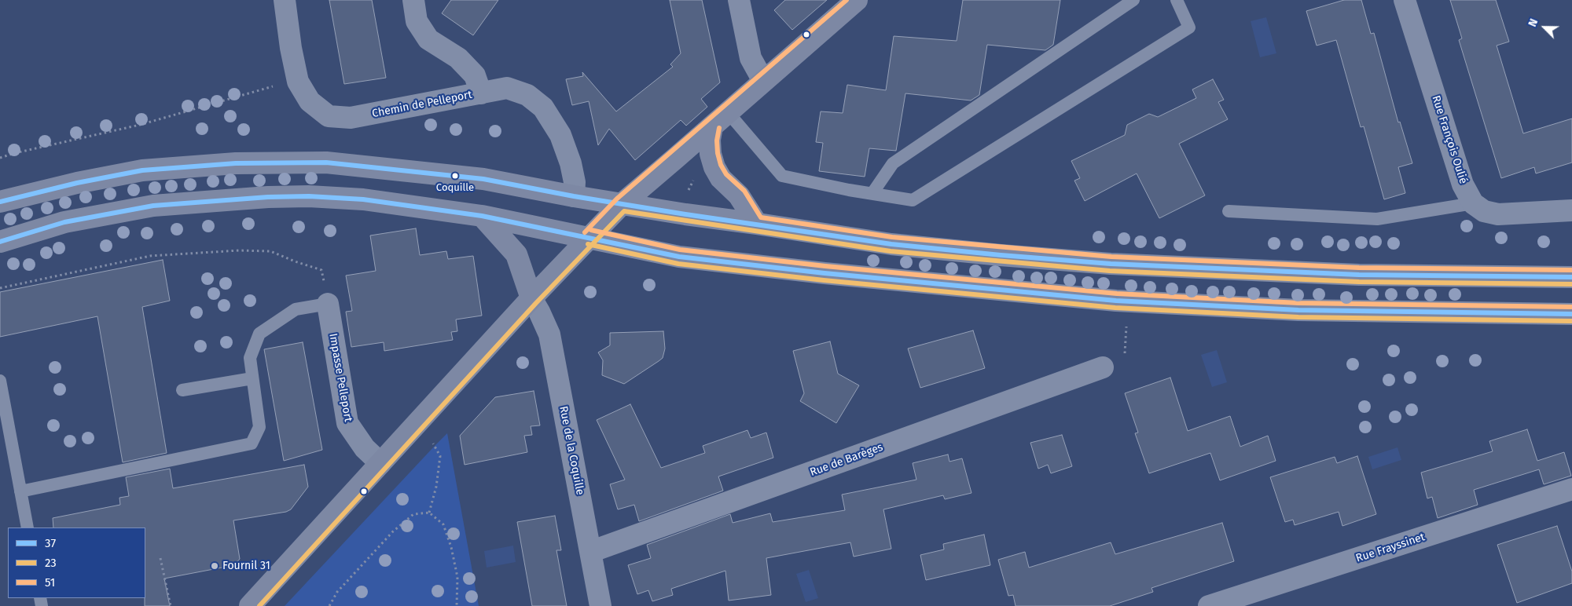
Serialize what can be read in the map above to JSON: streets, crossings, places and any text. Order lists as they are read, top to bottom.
{
  "streets": {
    "street": [
      "Chemin de Pelleport",
      "Rue François Oulié",
      "Impasse Pelleport",
      "Rue de la Coquille",
      "Rue de Barèges",
      "Rue Frayssinet"
    ]
  },
  "crossings": [
    ["Rue de la Coquille", "Rue de Barèges"]
  ],
  "places": ["Coquille", "Fournil 31"],
  "lines": ["transit line 51", "transit line 37", "transit line 23"],
  "legend": ["37", "23", "51"],
  "north": "top left"
}
